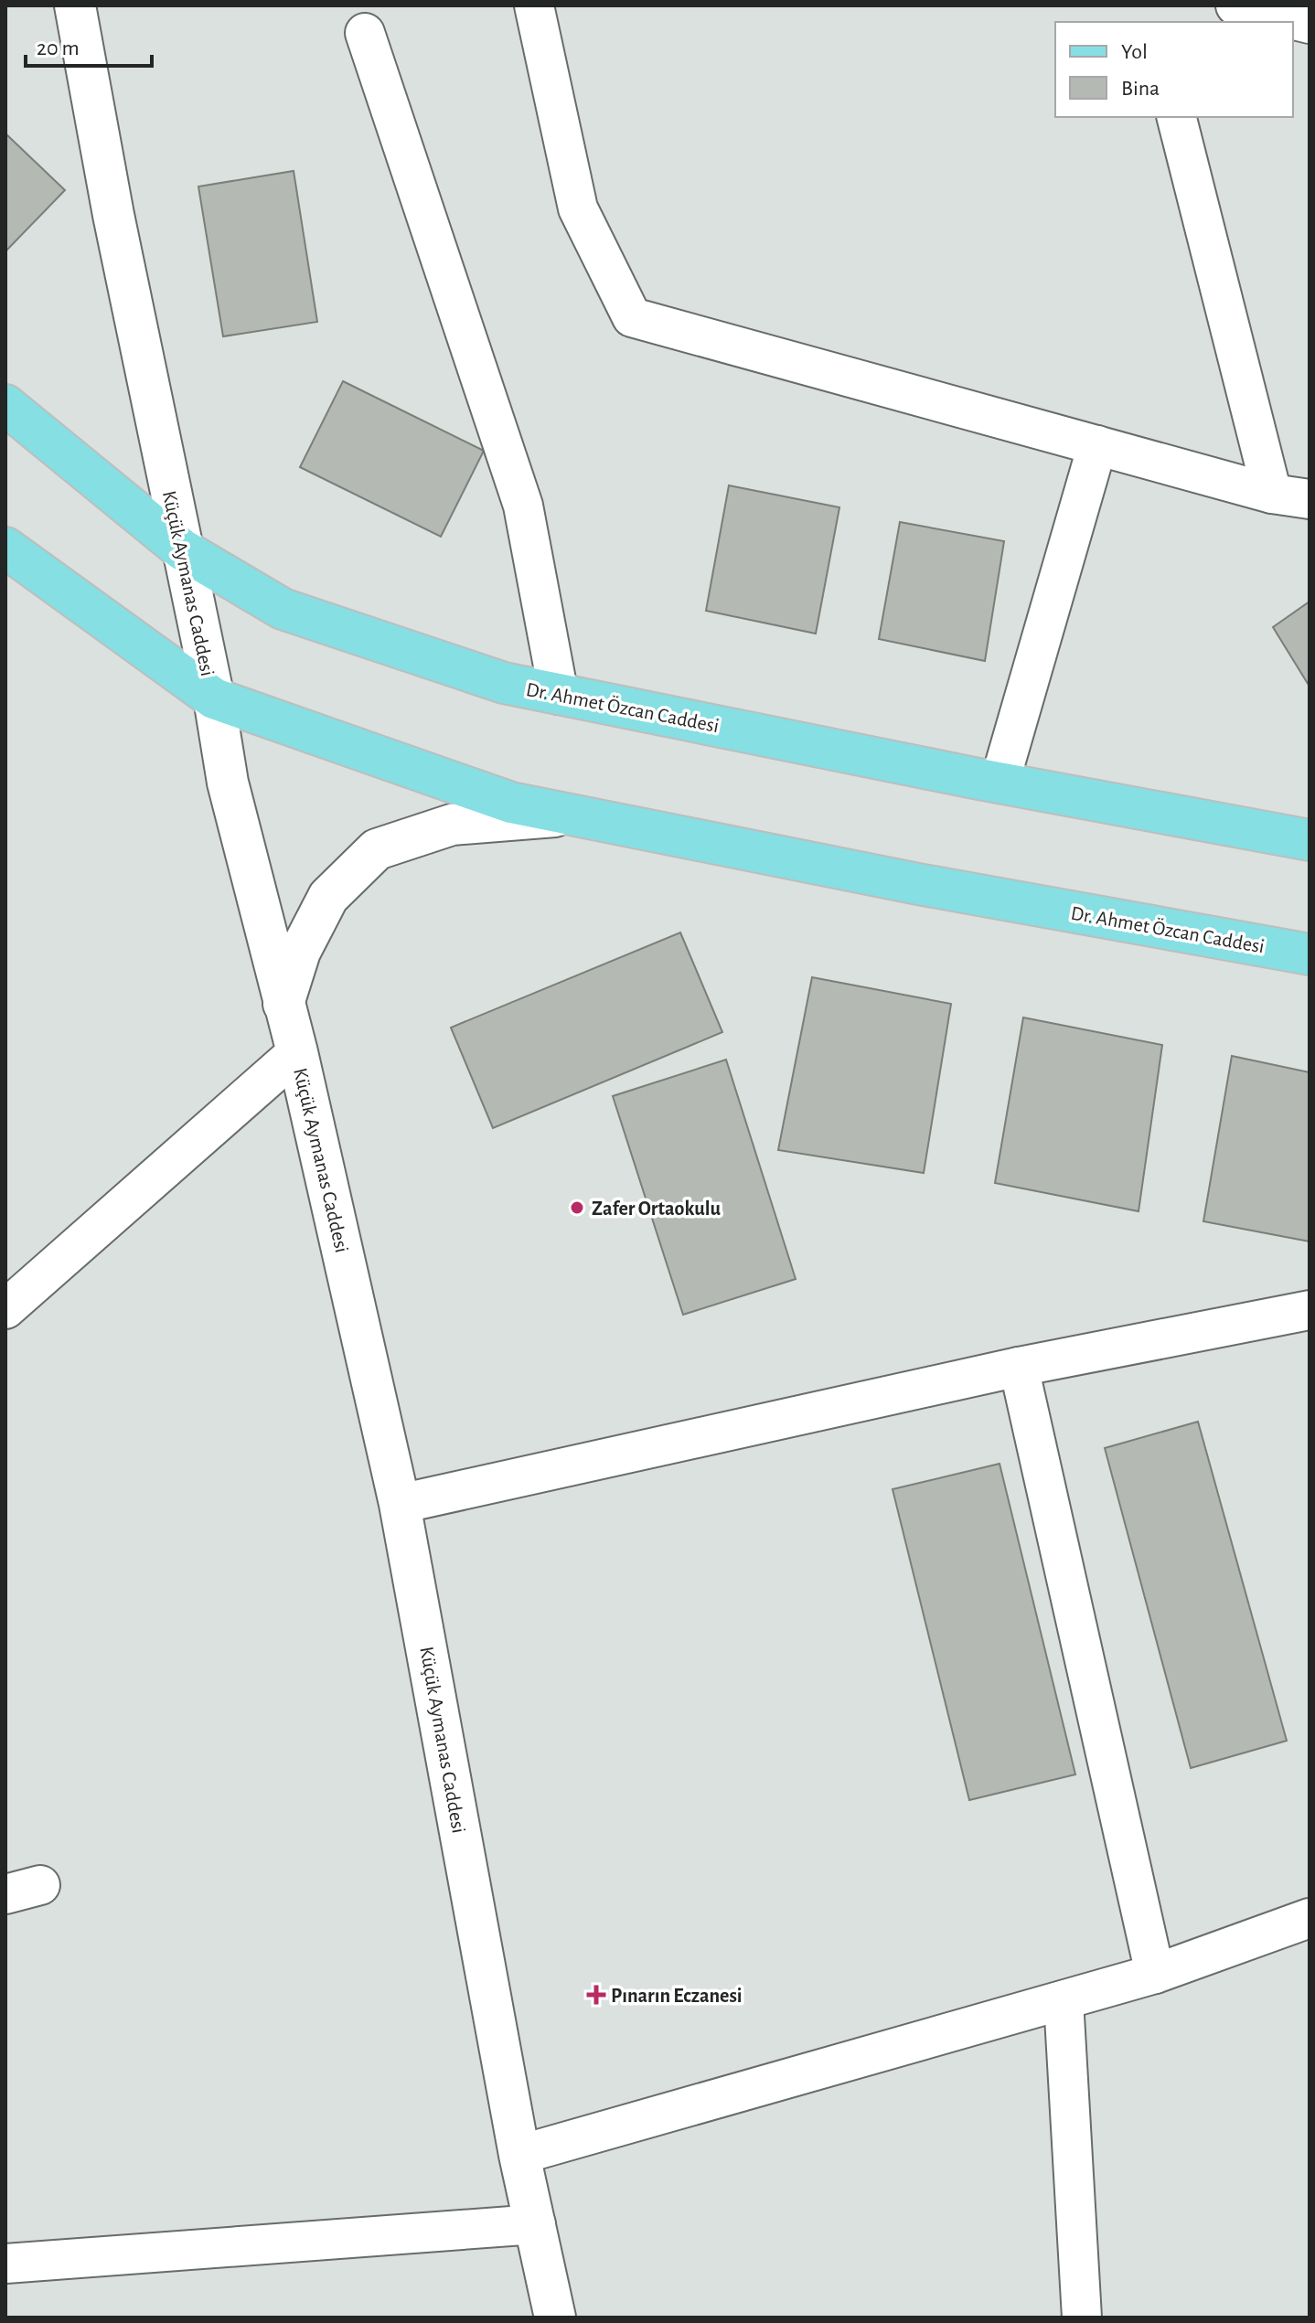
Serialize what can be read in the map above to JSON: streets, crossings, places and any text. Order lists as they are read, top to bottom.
{
  "streets": {
    "main road": ["Dr. Ahmet Özcan Caddesi"],
    "street": ["Küçük Aymanas Caddesi"]
  },
  "crossings": [
    ["Küçük Aymanas Caddesi", "Dr. Ahmet Özcan Caddesi"]
  ],
  "places": {
    "other": ["Zafer Ortaokulu"],
    "health": ["Pınarın Eczanesi"]
  },
  "legend": ["Yol", "Bina"],
  "scale_bar": "20 m"
}
